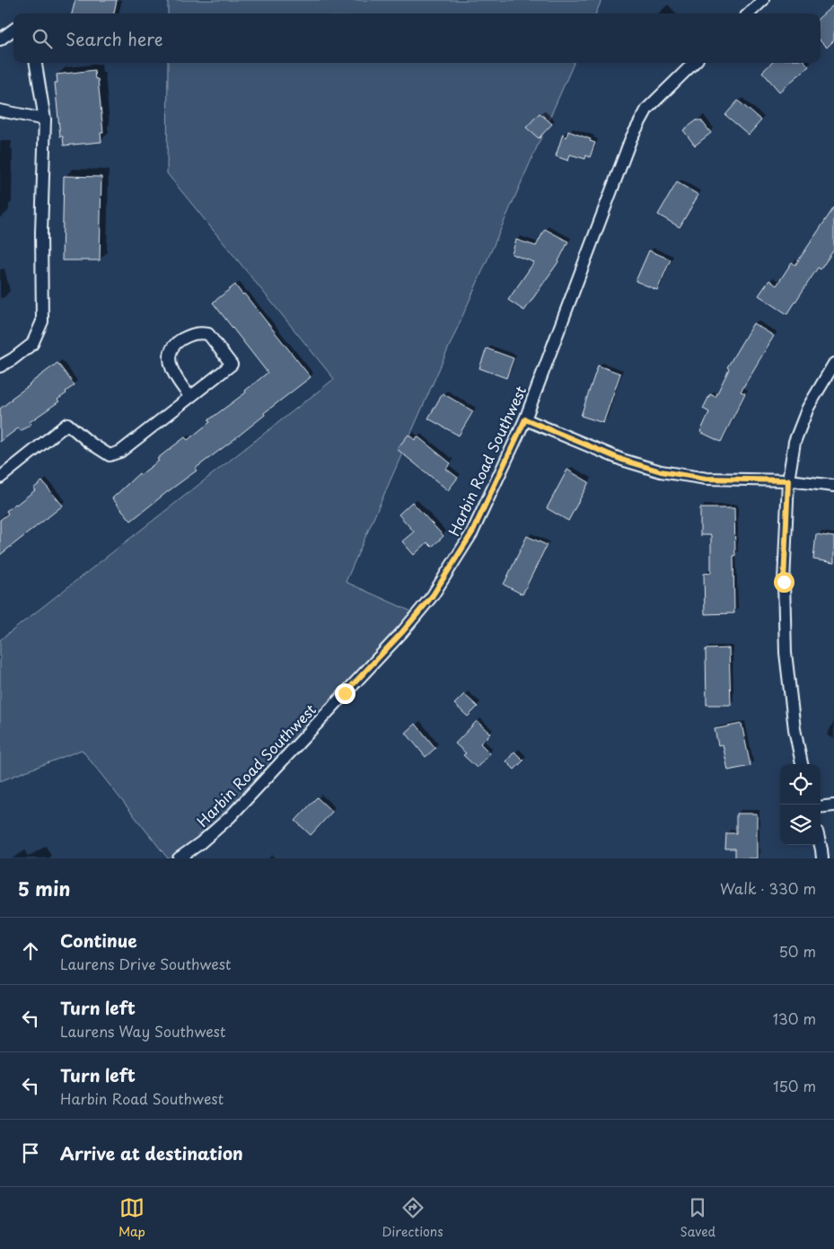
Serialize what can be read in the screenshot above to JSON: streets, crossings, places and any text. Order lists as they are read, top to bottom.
{
  "streets": {
    "street": ["Harbin Road Southwest"]
  },
  "page": {
    "search": "Search here",
    "heading": ["5 min", "Walk · 330 m"],
    "list": [
      ["Continue", "Laurens Drive Southwest", "50 m"],
      ["Turn left", "Laurens Way Southwest", "130 m"],
      ["Turn left", "Harbin Road Southwest", "150 m"],
      "Arrive at destination"
    ],
    "nav": ["Map", "Directions", "Saved"]
  }
}
